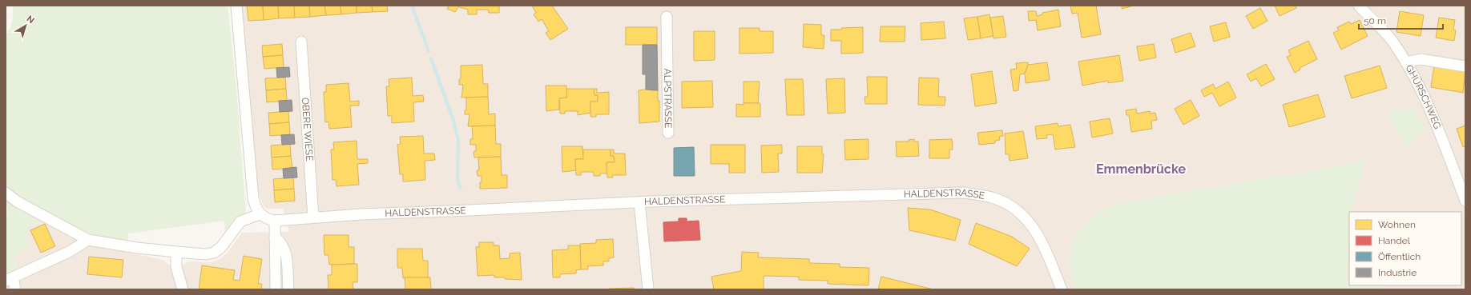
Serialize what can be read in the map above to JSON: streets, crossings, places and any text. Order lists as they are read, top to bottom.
{
  "streets": {
    "street": [
      "GHÜRSCHWEG",
      "ALPSTRASSE",
      "OBERE WIESE",
      "HALDENSTRASSE"
    ]
  },
  "crossings": [
    ["OBERE WIESE", "HALDENSTRASSE"]
  ],
  "districts": ["Emmenbrücke"],
  "legend": [
    "Wohnen",
    "Handel",
    "Öffentlich",
    "Industrie"
  ],
  "scale_bar": "50 m",
  "north": "top right"
}
